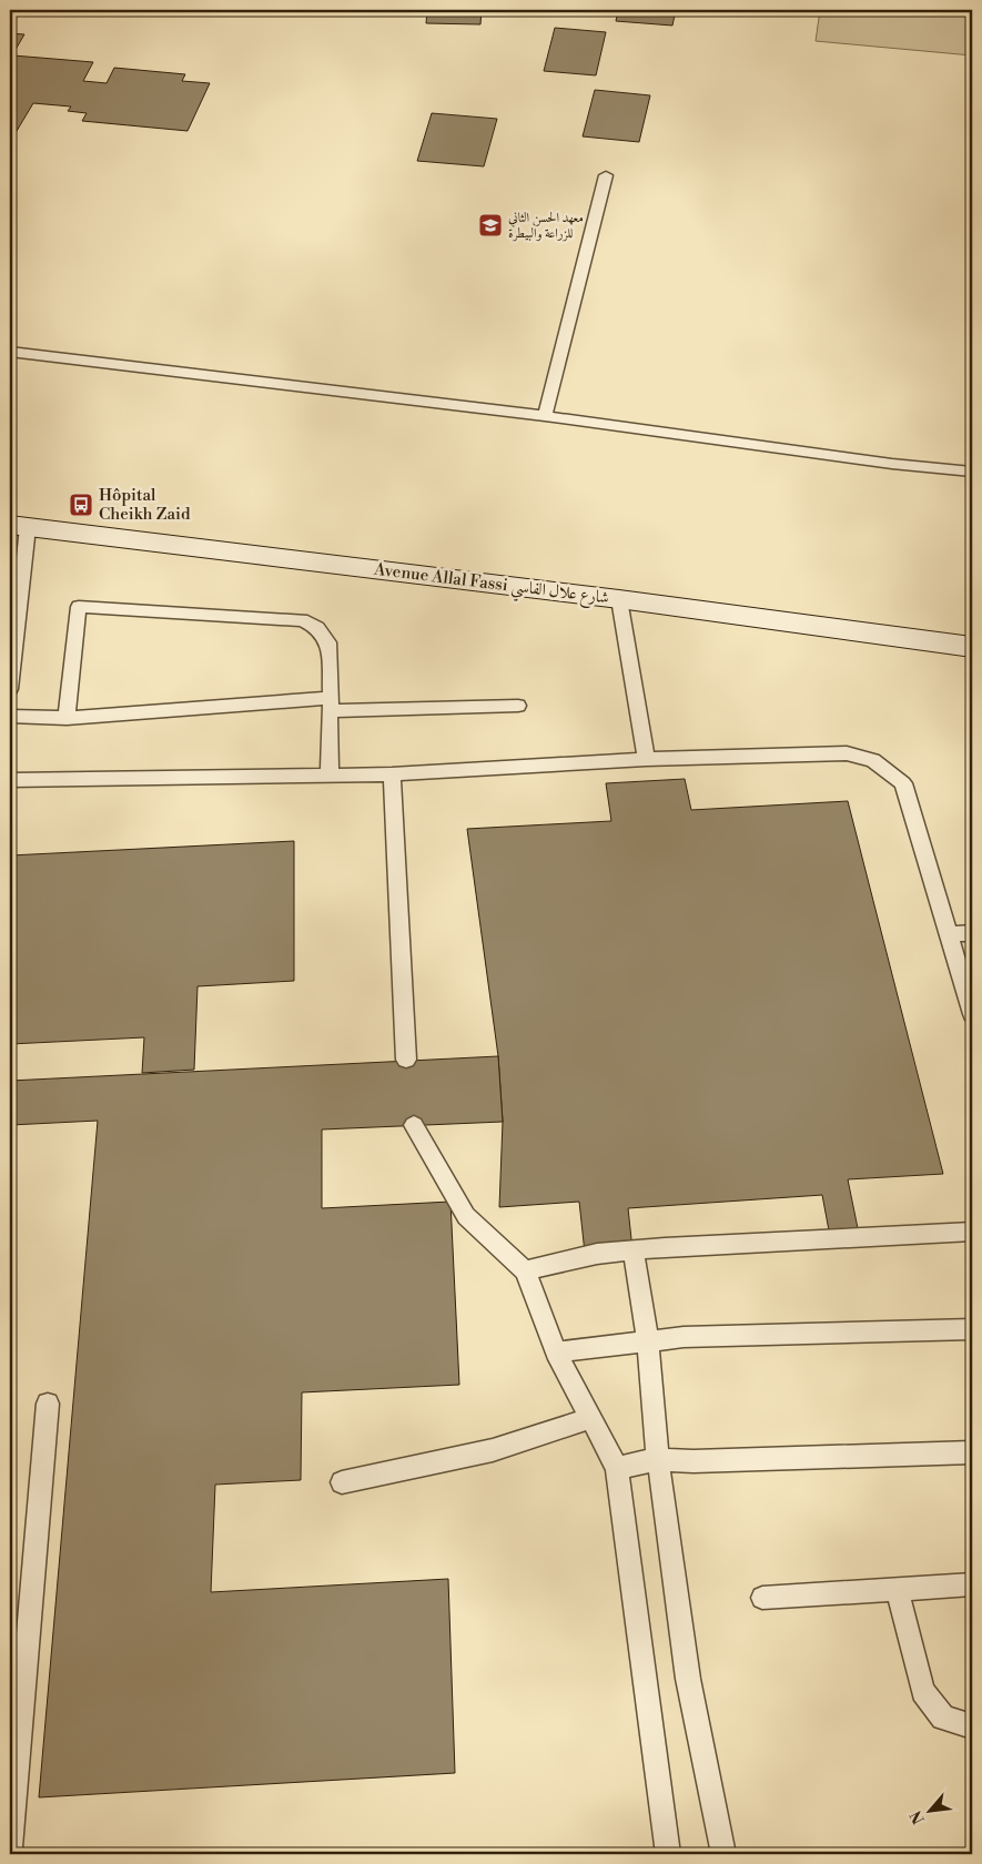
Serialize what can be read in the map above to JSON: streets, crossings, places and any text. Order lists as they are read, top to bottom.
{
  "streets": {
    "street": ["Avenue Allal Fassi شارع علال الفاسي"]
  },
  "places": {
    "school or university": ["معهد الحسن الثاني للزراعة والبيطرة"],
    "bus stop": ["Hôpital Cheikh Zaid"]
  },
  "north": "bottom left"
}
